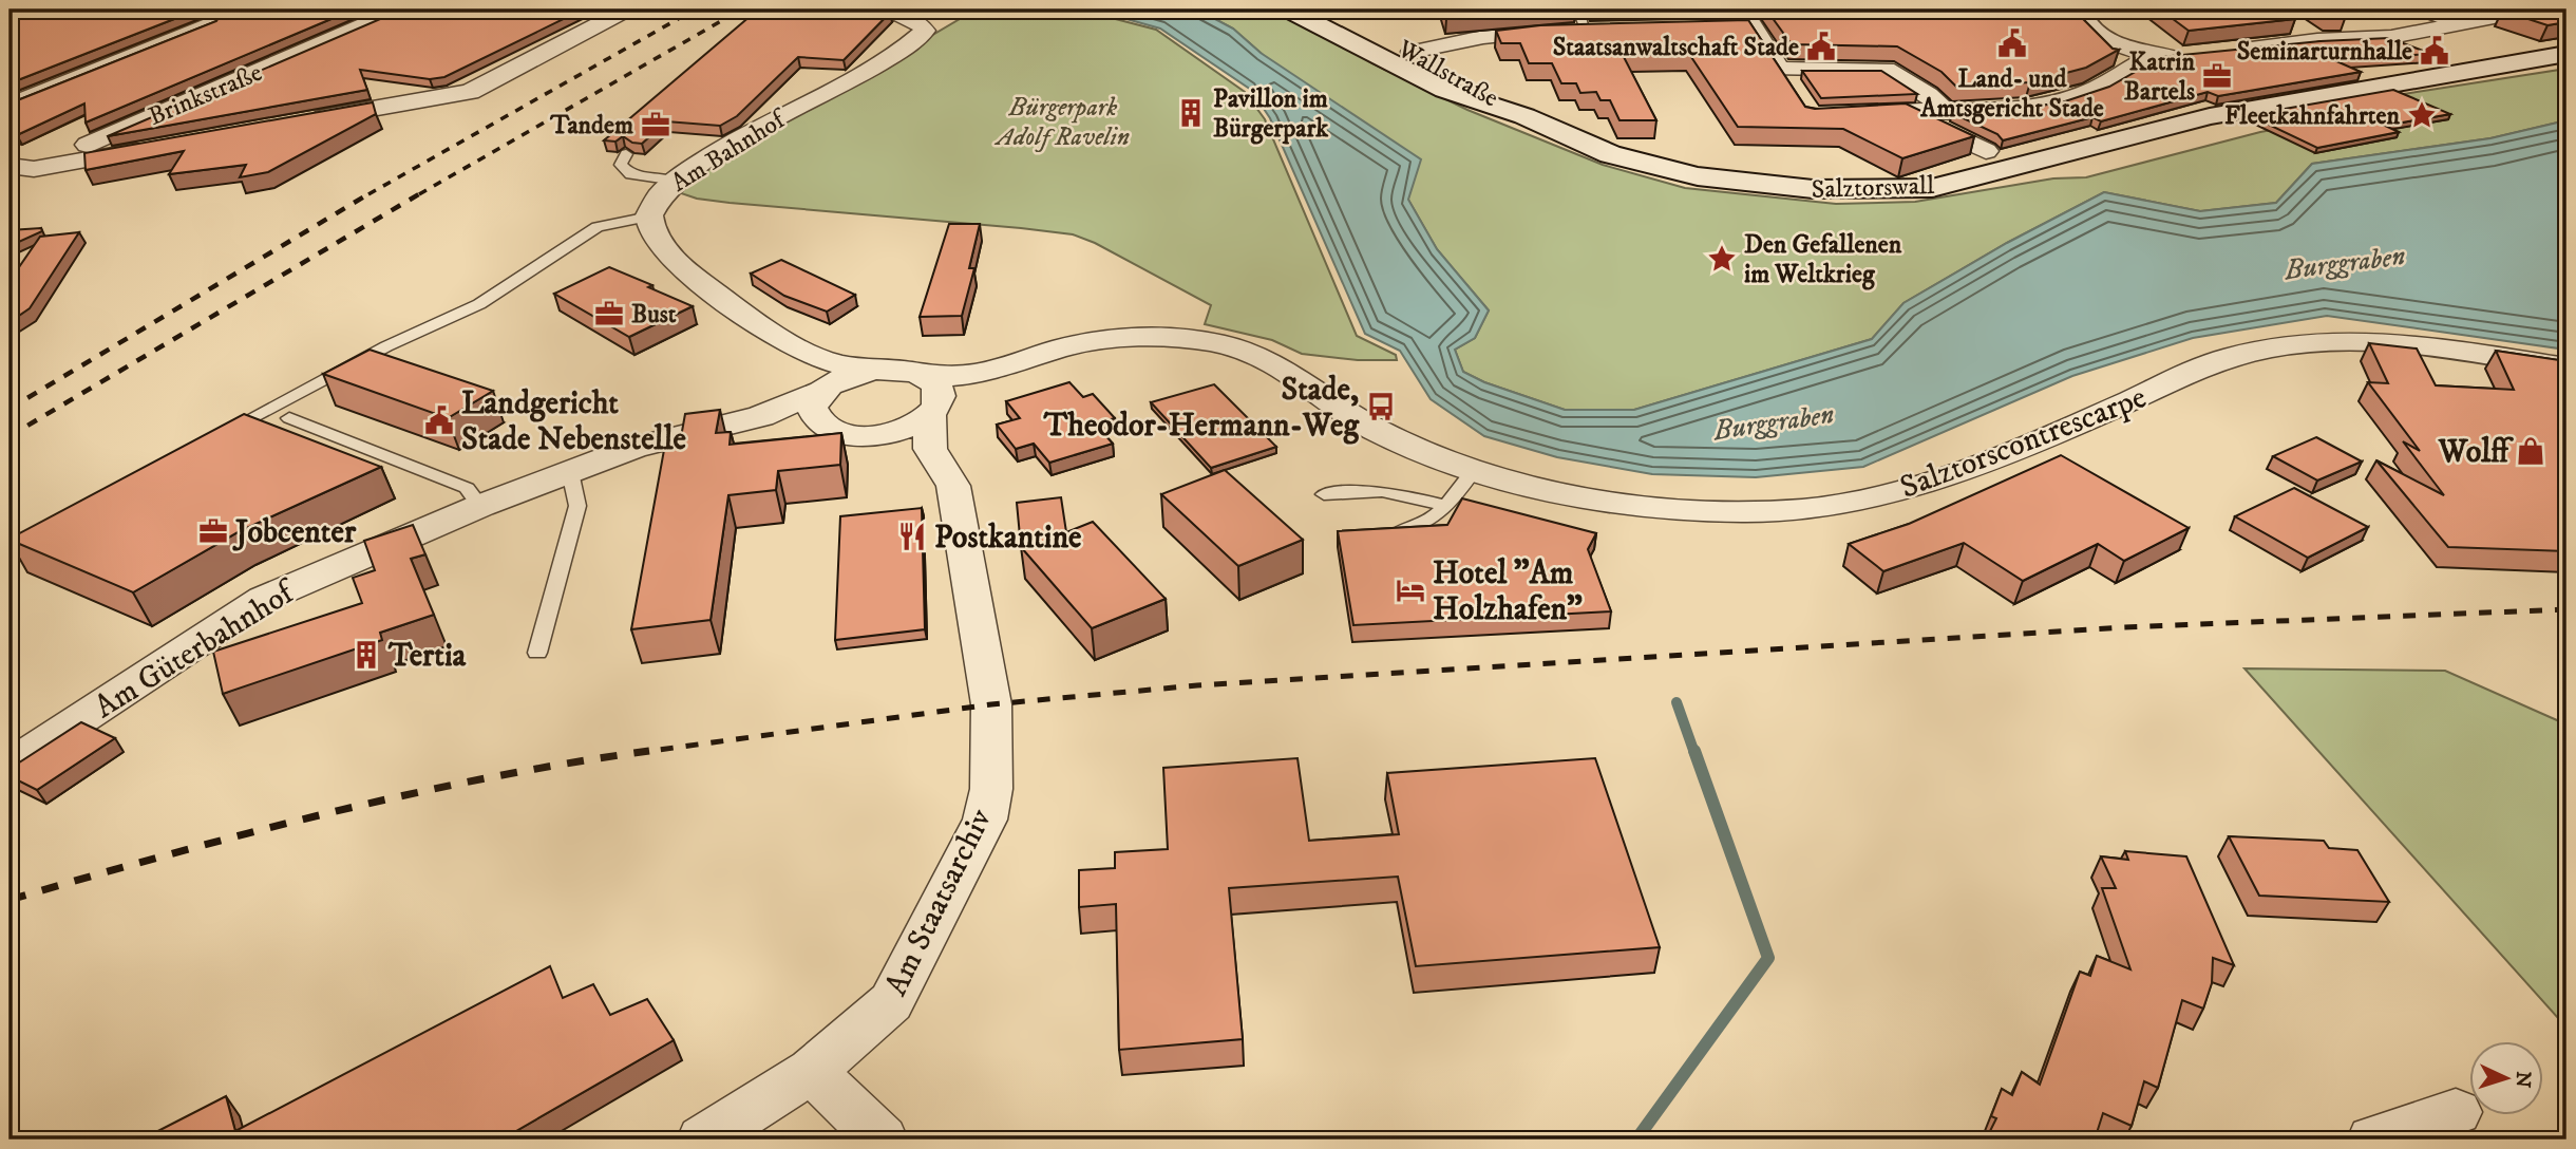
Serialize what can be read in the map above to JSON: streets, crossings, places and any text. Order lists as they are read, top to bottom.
{
  "streets": {
    "main road": ["Wallstraße", "Salztorswall"],
    "street": [
      "Brinkstraße",
      "Am Bahnhof",
      "Salztorscontrescarpe",
      "Am Güterbahnhof",
      "Am Staatsarchiv"
    ]
  },
  "crossings": [
    ["Wallstraße", "Salztorswall"],
    ["Am Bahnhof", "Am Güterbahnhof"],
    ["Salztorscontrescarpe", "Am Güterbahnhof"],
    ["Salztorscontrescarpe", "Am Staatsarchiv"],
    ["Am Güterbahnhof", "Am Staatsarchiv"]
  ],
  "water": ["Burggraben"],
  "parks": ["Bürgerpark Adolf Ravelin"],
  "places": {
    "public building": [
      "Land- und Amtsgericht Stade",
      "Staatsanwaltschaft Stade",
      "Seminarturnhalle",
      "Landgericht Stade Nebenstelle"
    ],
    "office": [
      "Katrin Bartels",
      "Tandem",
      "Bust",
      "Jobcenter"
    ],
    "building": ["Pavillon im Bürgerpark", "Tertia"],
    "place": ["Fleetkahnfahrten", "Den Gefallenen im Weltkrieg"],
    "bus stop": ["Stade, Theodor-Hermann-Weg"],
    "shop": ["Wolff"],
    "restaurant": ["Postkantine"],
    "hotel": ["Hotel \"Am Holzhafen\""]
  },
  "north": "right"
}
